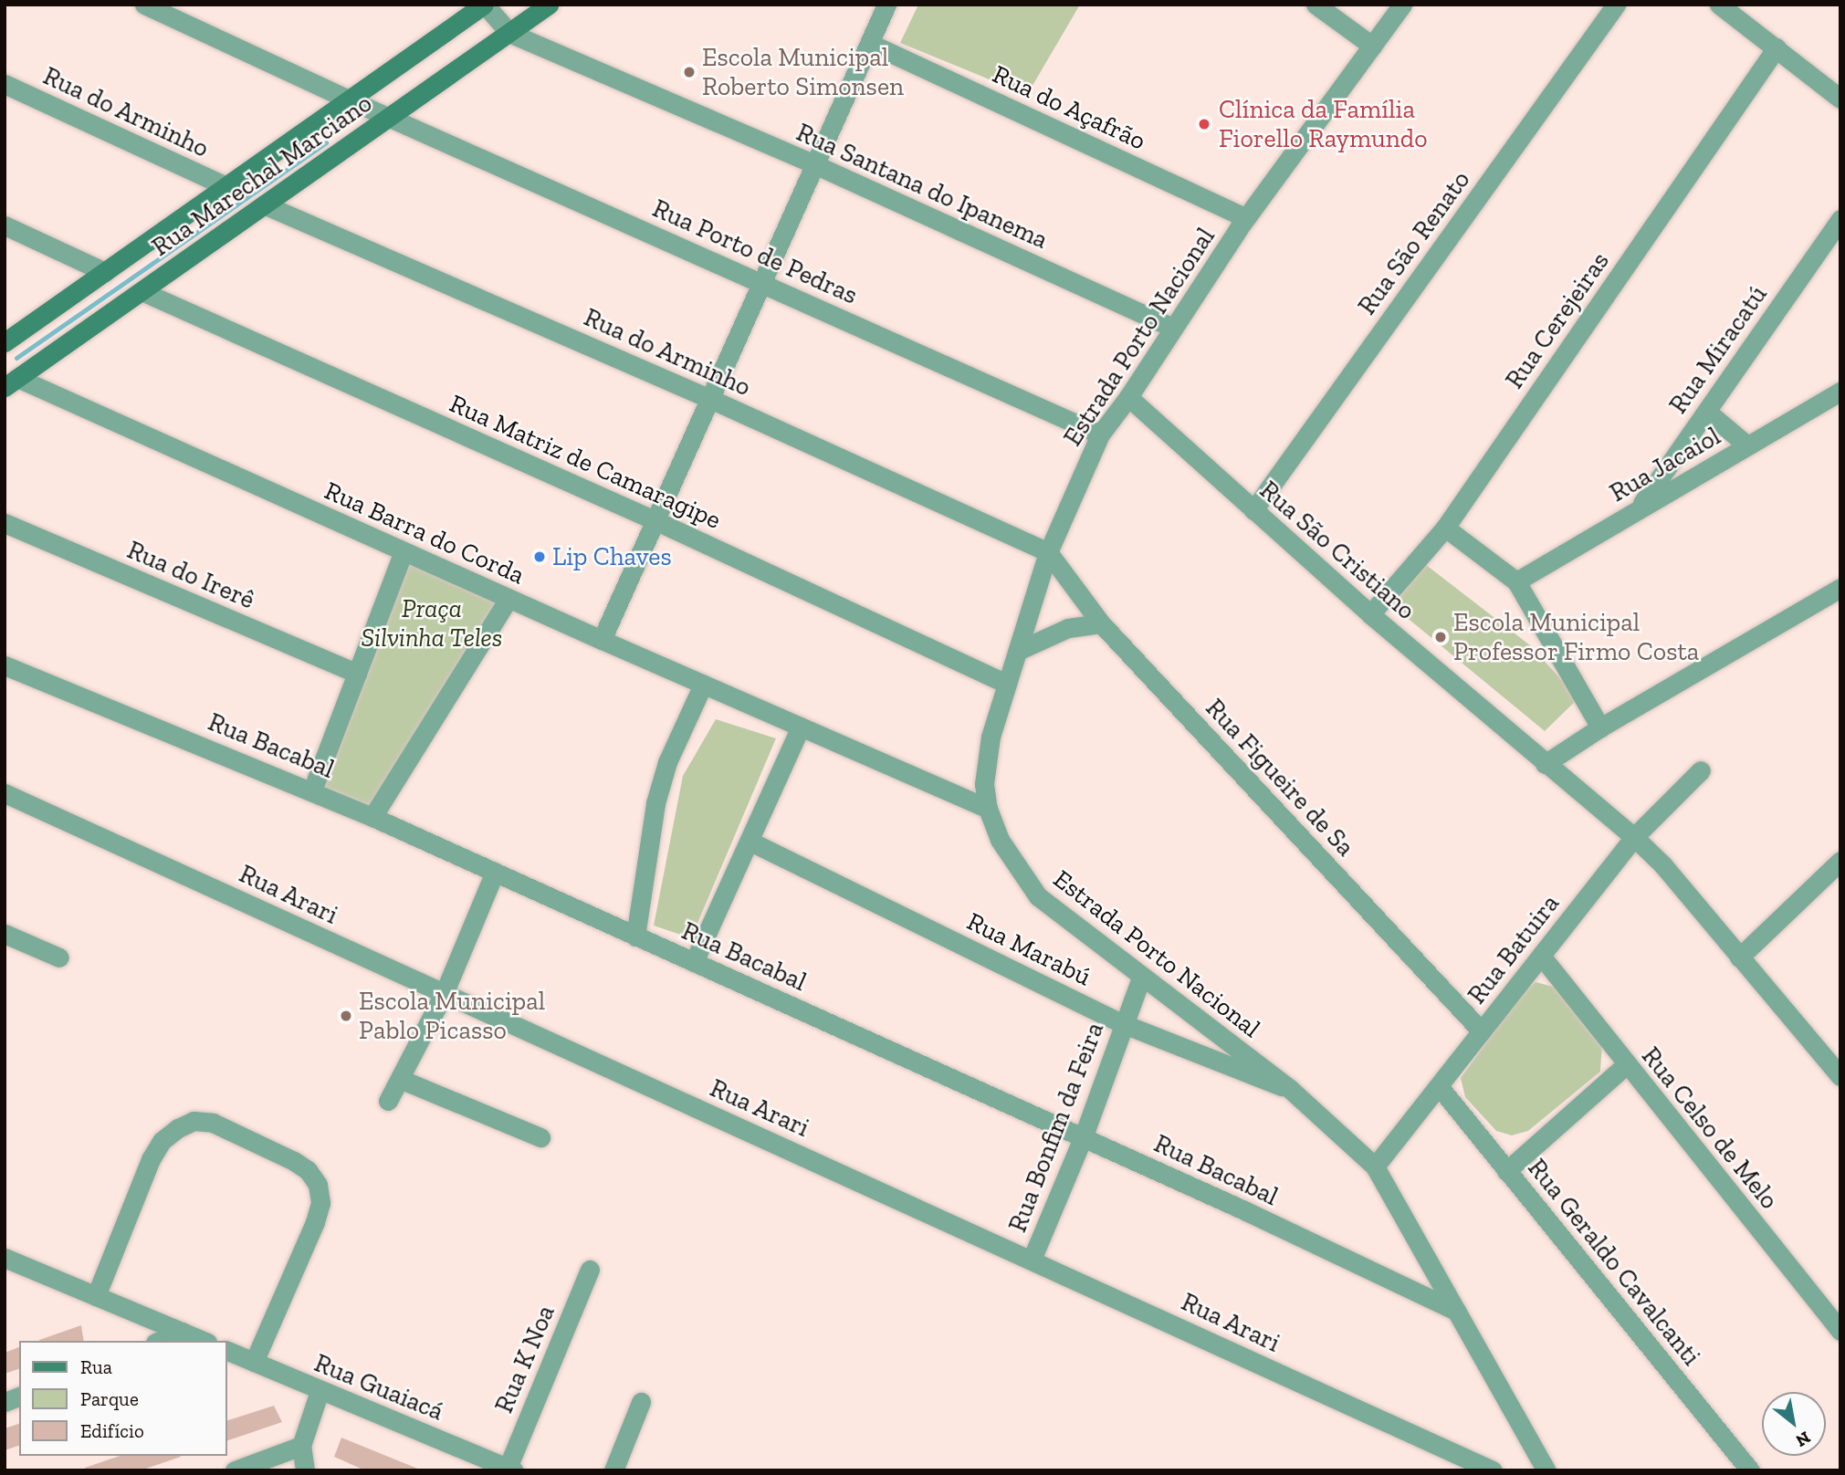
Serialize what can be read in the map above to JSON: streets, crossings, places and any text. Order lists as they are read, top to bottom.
{
  "streets": {
    "main road": ["Rua Marechal Marciano"],
    "street": [
      "Rua do Açafrão",
      "Rua do Arminho",
      "Rua Santana do Ipanema",
      "Rua São Renato",
      "Rua Porto de Pedras",
      "Rua Cerejeiras",
      "Estrada Porto Nacional",
      "Rua Miracatú",
      "Rua Matriz de Camaragipe",
      "Rua Jacaiol",
      "Rua Barra do Corda",
      "Rua São Cristiano",
      "Rua do Irerê",
      "Rua Bacabal",
      "Rua Figueire de Sa",
      "Rua Arari",
      "Rua Marabú",
      "Rua Batuira",
      "Rua Bonfim da Feira",
      "Rua Celso de Melo",
      "Rua Geraldo Cavalcanti",
      "Rua K Noa",
      "Rua Guaiacá"
    ]
  },
  "crossings": [
    ["Rua do Açafrão", "Estrada Porto Nacional"],
    ["Rua do Arminho", "Rua Marechal Marciano"],
    ["Rua do Arminho", "Estrada Porto Nacional"],
    ["Rua do Arminho", "Rua Figueire de Sa"],
    ["Rua Marechal Marciano", "Rua Santana do Ipanema"],
    ["Rua Marechal Marciano", "Rua Porto de Pedras"],
    ["Rua Marechal Marciano", "Rua Matriz de Camaragipe"],
    ["Rua Marechal Marciano", "Rua Barra do Corda"],
    ["Rua Santana do Ipanema", "Estrada Porto Nacional"],
    ["Rua São Renato", "Rua São Cristiano"],
    ["Rua Porto de Pedras", "Estrada Porto Nacional"],
    ["Rua Cerejeiras", "Rua São Cristiano"],
    ["Estrada Porto Nacional", "Rua Matriz de Camaragipe"],
    ["Estrada Porto Nacional", "Rua Barra do Corda"],
    ["Estrada Porto Nacional", "Rua São Cristiano"],
    ["Estrada Porto Nacional", "Rua Bacabal"],
    ["Estrada Porto Nacional", "Rua Figueire de Sa"],
    ["Estrada Porto Nacional", "Rua Marabú"],
    ["Estrada Porto Nacional", "Rua Batuira"],
    ["Estrada Porto Nacional", "Rua Bonfim da Feira"],
    ["Rua Miracatú", "Rua Jacaiol"],
    ["Rua São Cristiano", "Rua Batuira"],
    ["Rua Bacabal", "Rua Bonfim da Feira"],
    ["Rua Figueire de Sa", "Rua Batuira"],
    ["Rua Arari", "Rua Bonfim da Feira"],
    ["Rua Marabú", "Rua Bonfim da Feira"],
    ["Rua Batuira", "Rua Celso de Melo"],
    ["Rua Batuira", "Rua Geraldo Cavalcanti"],
    ["Rua K Noa", "Rua Guaiacá"]
  ],
  "parks": ["Praça Silvinha Teles"],
  "places": [
    "Escola Municipal Roberto Simonsen",
    "Clínica da Família Fiorello Raymundo",
    "Lip Chaves",
    "Escola Municipal Professor Firmo Costa",
    "Escola Municipal Pablo Picasso"
  ],
  "legend": ["Rua", "Parque", "Edifício"],
  "north": "bottom right"
}
